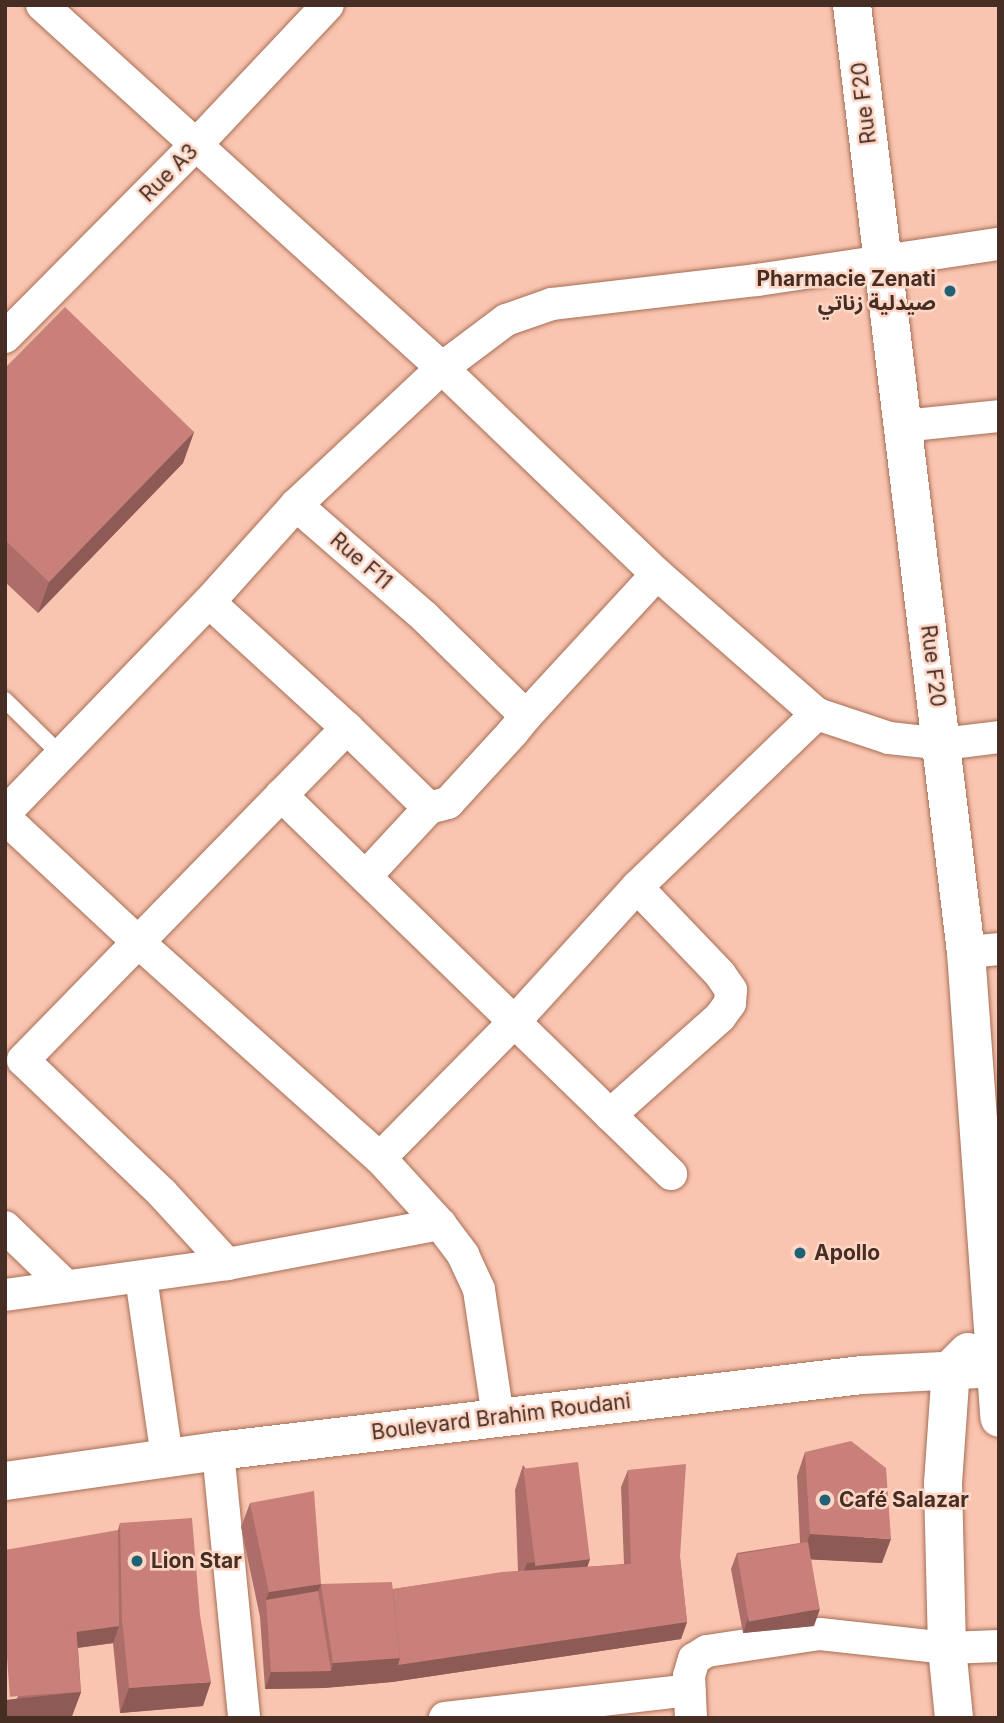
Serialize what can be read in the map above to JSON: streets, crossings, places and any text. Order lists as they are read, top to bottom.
{
  "streets": {
    "street": [
      "Rue F20",
      "Rue A3",
      "Rue F11",
      "Boulevard Brahim Roudani"
    ]
  },
  "crossings": [
    ["Rue F20", "Boulevard Brahim Roudani"]
  ],
  "places": [
    "Pharmacie Zenati صيدلية زناتي",
    "Apollo",
    "Café Salazar",
    "Lion Star"
  ]
}
